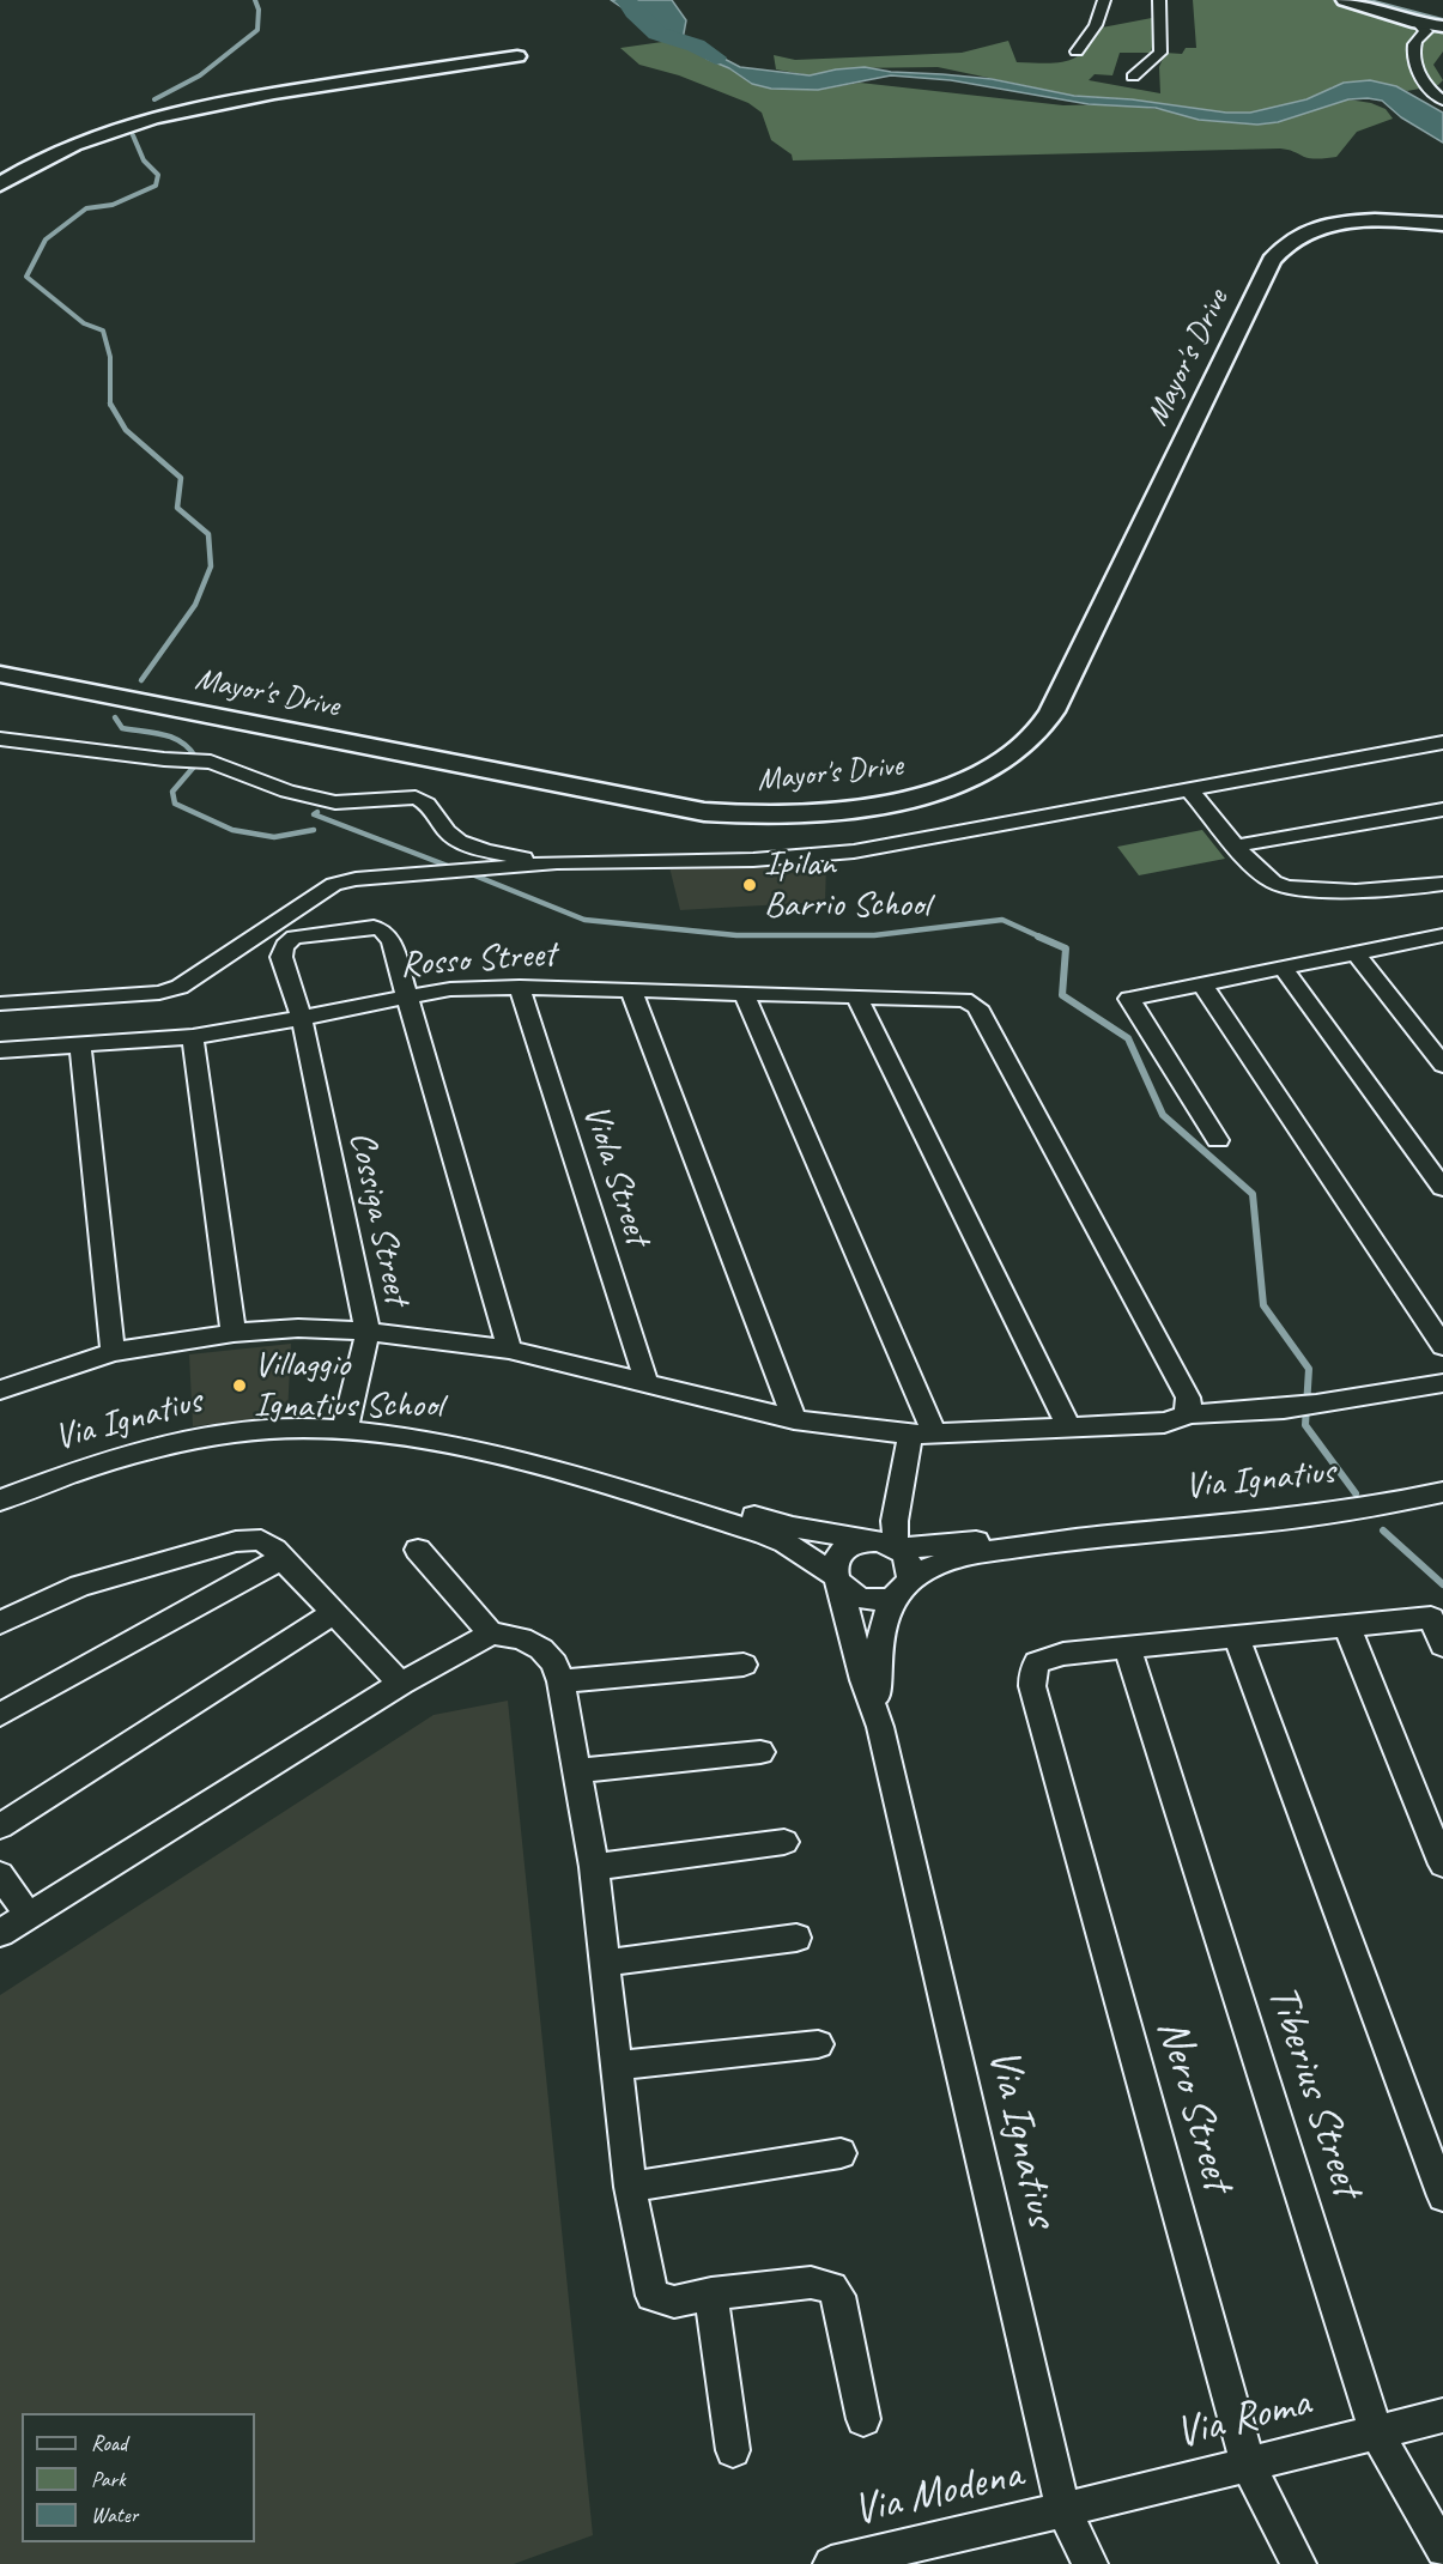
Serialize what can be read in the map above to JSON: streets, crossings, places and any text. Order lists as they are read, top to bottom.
{
  "streets": {
    "street": [
      "Mayor's Drive",
      "Rosso Street",
      "Viola Street",
      "Cossiga Street",
      "Via Ignatius",
      "Tiberius Street",
      "Nero Street",
      "Via Roma",
      "Via Modena"
    ]
  },
  "crossings": [
    ["Rosso Street", "Viola Street"],
    ["Rosso Street", "Cossiga Street"],
    ["Cossiga Street", "Via Ignatius"],
    ["Via Ignatius", "Via Roma"],
    ["Via Ignatius", "Via Modena"],
    ["Tiberius Street", "Nero Street"],
    ["Tiberius Street", "Via Roma"],
    ["Nero Street", "Via Roma"],
    ["Via Roma", "Via Modena"]
  ],
  "places": ["Ipilan Barrio School", "Villaggio Ignatius School"],
  "legend": ["Road", "Park", "Water"]
}
